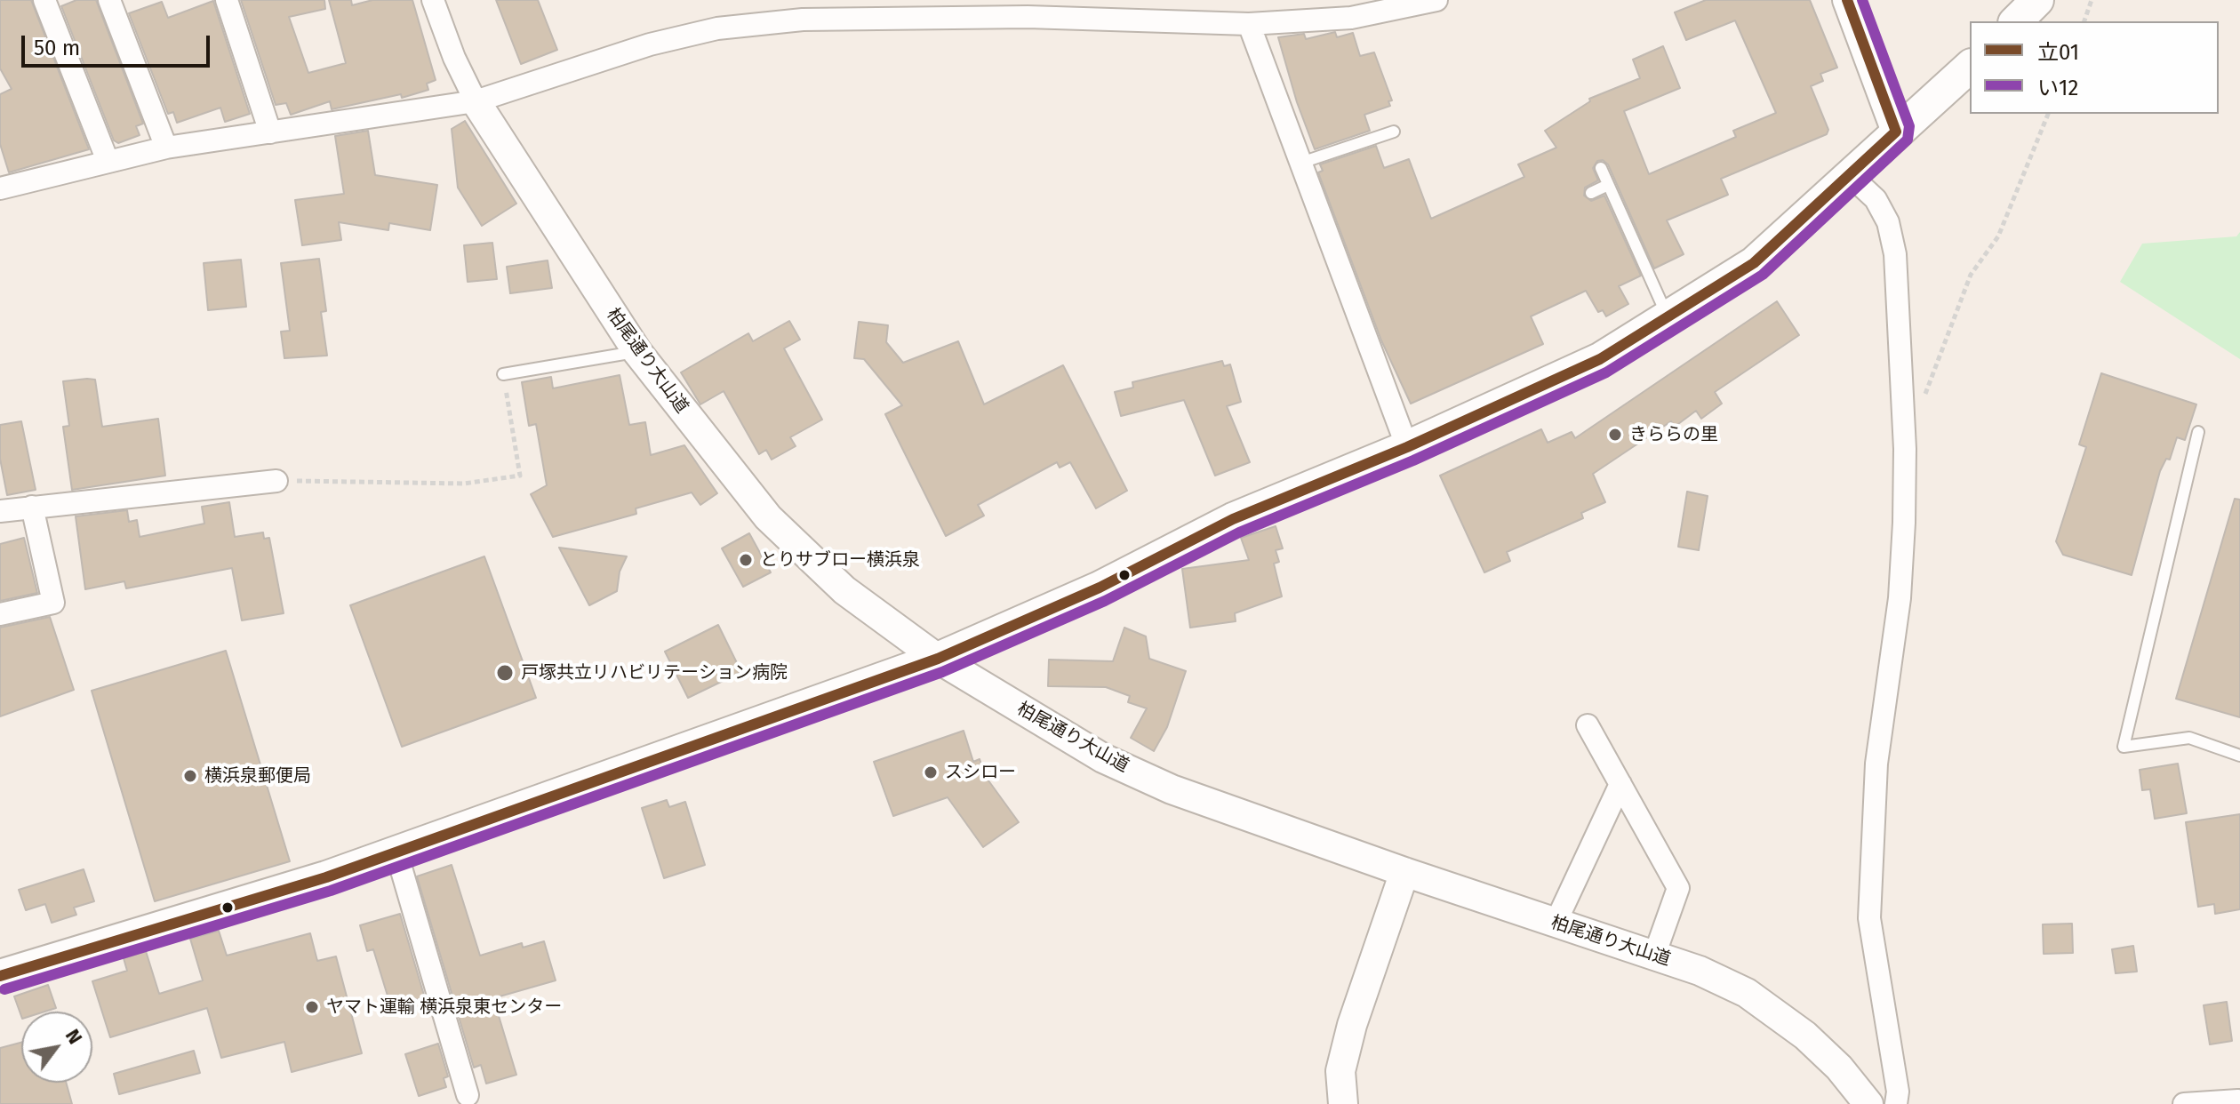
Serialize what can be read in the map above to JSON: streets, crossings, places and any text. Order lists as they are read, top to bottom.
{
  "streets": {
    "street": ["柏尾通り大山道"]
  },
  "places": [
    "きららの里",
    "とりサブロー横浜泉",
    "戸塚共立リハビリテーション病院",
    "スシロー",
    "横浜泉郵便局",
    "ヤマト運輸 横浜泉東センター"
  ],
  "lines": ["transit line 立01", "transit line い12"],
  "legend": ["立01", "い12"],
  "scale_bar": "50 m",
  "north": "top right"
}
